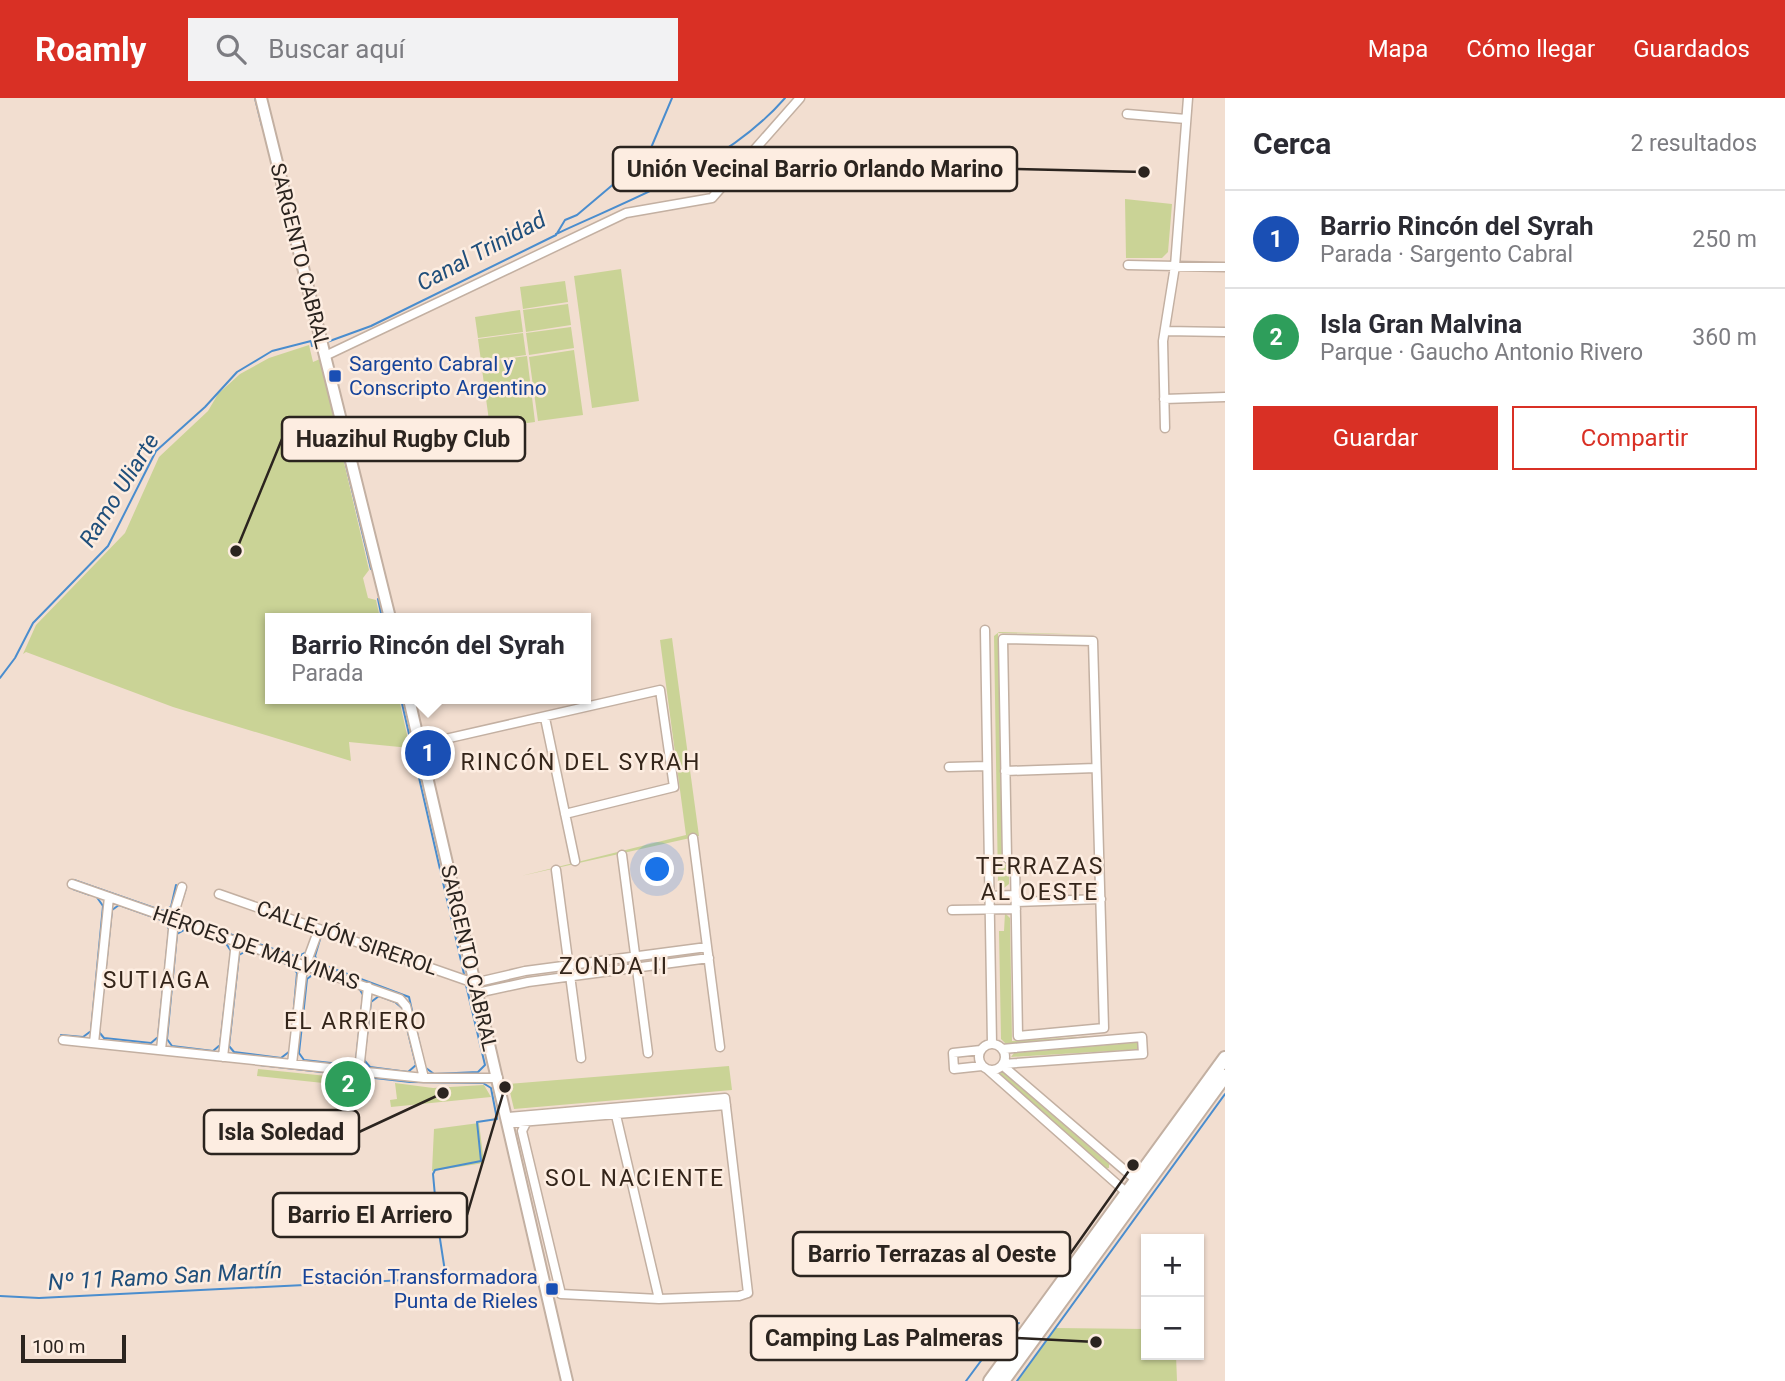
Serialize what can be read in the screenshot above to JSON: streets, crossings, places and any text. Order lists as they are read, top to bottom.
{
  "streets": {
    "main road": ["SARGENTO CABRAL"],
    "street": ["CALLEJÓN SIREROL", "HÉROES DE MALVINAS"]
  },
  "crossings": [
    ["SARGENTO CABRAL", "CALLEJÓN SIREROL"]
  ],
  "districts": [
    "RINCÓN DEL SYRAH",
    "TERRAZAS AL OESTE",
    "ZONDA II",
    "SUTIAGA",
    "EL ARRIERO",
    "SOL NACIENTE"
  ],
  "water": ["Canal Trinidad", "Ramo Uliarte", "Nº 11 Ramo San Martín"],
  "places": {
    "other": [
      "Unión Vecinal Barrio Orlando Marino",
      "Huazihul Rugby Club",
      "Barrio El Arriero",
      "Isla Soledad",
      "Barrio Terrazas al Oeste",
      "Camping Las Palmeras"
    ],
    "transit": ["Sargento Cabral y Conscripto Argentino", "Estación Transformadora Punta de Rieles"]
  },
  "scale_bar": "100 m",
  "page": {
    "header": "Roamly",
    "search": "Buscar aquí",
    "nav": ["Mapa", "Cómo llegar", "Guardados"],
    "heading": ["Cerca", "2 resultados"],
    "list": [
      {
        "mark": "1",
        "name": "Barrio Rincón del Syrah",
        "note": "Parada · Sargento Cabral",
        "value": "250 m"
      },
      {
        "mark": "2",
        "name": "Isla Gran Malvina",
        "note": "Parque · Gaucho Antonio Rivero",
        "value": "360 m"
      }
    ],
    "buttons": ["Guardar", "Compartir"],
    "popup": ["Barrio Rincón del Syrah", "Parada"],
    "pins": ["1", "2"],
    "map_buttons": ["+", "−"],
    "scale": "100 m"
  }
}
